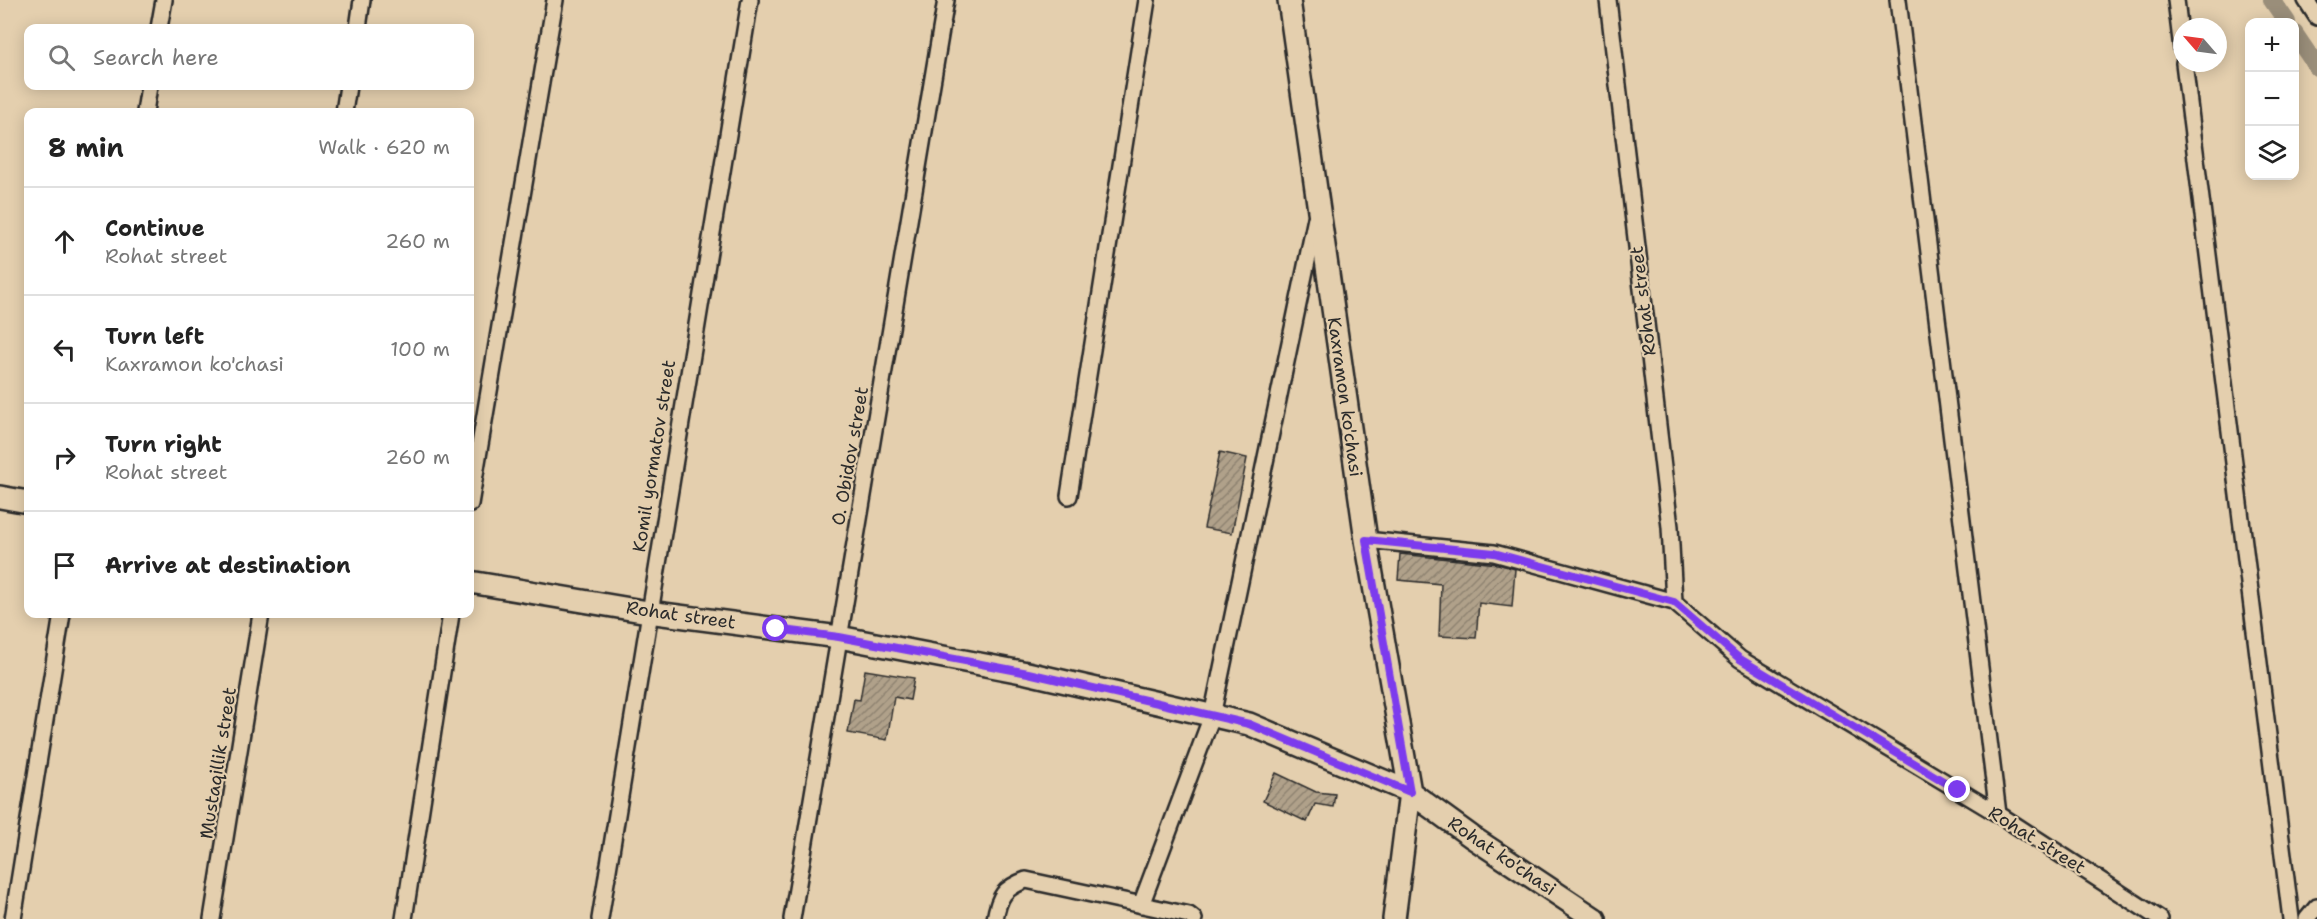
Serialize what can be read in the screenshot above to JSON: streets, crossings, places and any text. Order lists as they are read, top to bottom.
{
  "streets": {
    "street": [
      "Rohat street",
      "Kaxramon ko'chasi",
      "Komil yormatov street",
      "O. Obidov street",
      "Mustaqillik street",
      "Rohat ko'chasi"
    ]
  },
  "crossings": [
    ["Rohat street", "Kaxramon ko'chasi"],
    ["Rohat street", "Komil yormatov street"],
    ["Rohat street", "O. Obidov street"],
    ["Rohat street", "Rohat ko'chasi"],
    ["Kaxramon ko'chasi", "Rohat ko'chasi"]
  ],
  "north": "top left",
  "page": {
    "map_buttons": ["+", "−"],
    "search": "Search here",
    "heading": ["8 min", "Walk · 620 m"],
    "list": [
      ["Continue", "Rohat street", "260 m"],
      ["Turn left", "Kaxramon ko'chasi", "100 m"],
      ["Turn right", "Rohat street", "260 m"],
      "Arrive at destination"
    ]
  }
}
